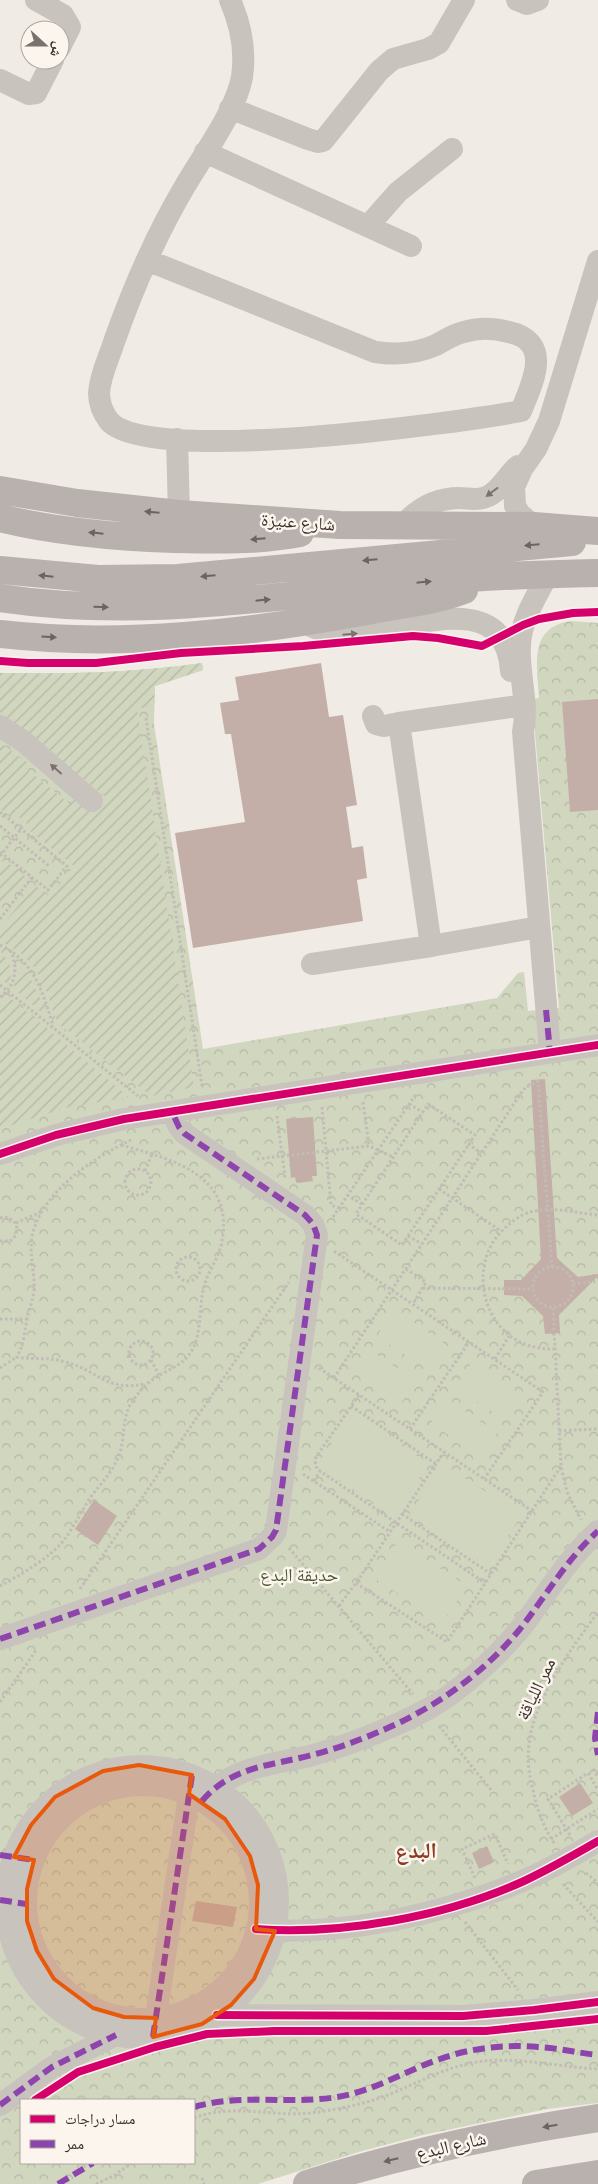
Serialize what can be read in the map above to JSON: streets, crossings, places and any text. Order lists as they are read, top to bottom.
{
  "streets": {
    "main road": ["شارع عنيزة", "شارع البدع"],
    "path": ["ممر اللياقة"]
  },
  "one_way": ["شارع البدع"],
  "districts": ["البدع"],
  "parks": ["حديقة البدع"],
  "legend": ["مسار دراجات", "ممر"],
  "north": "right"
}
